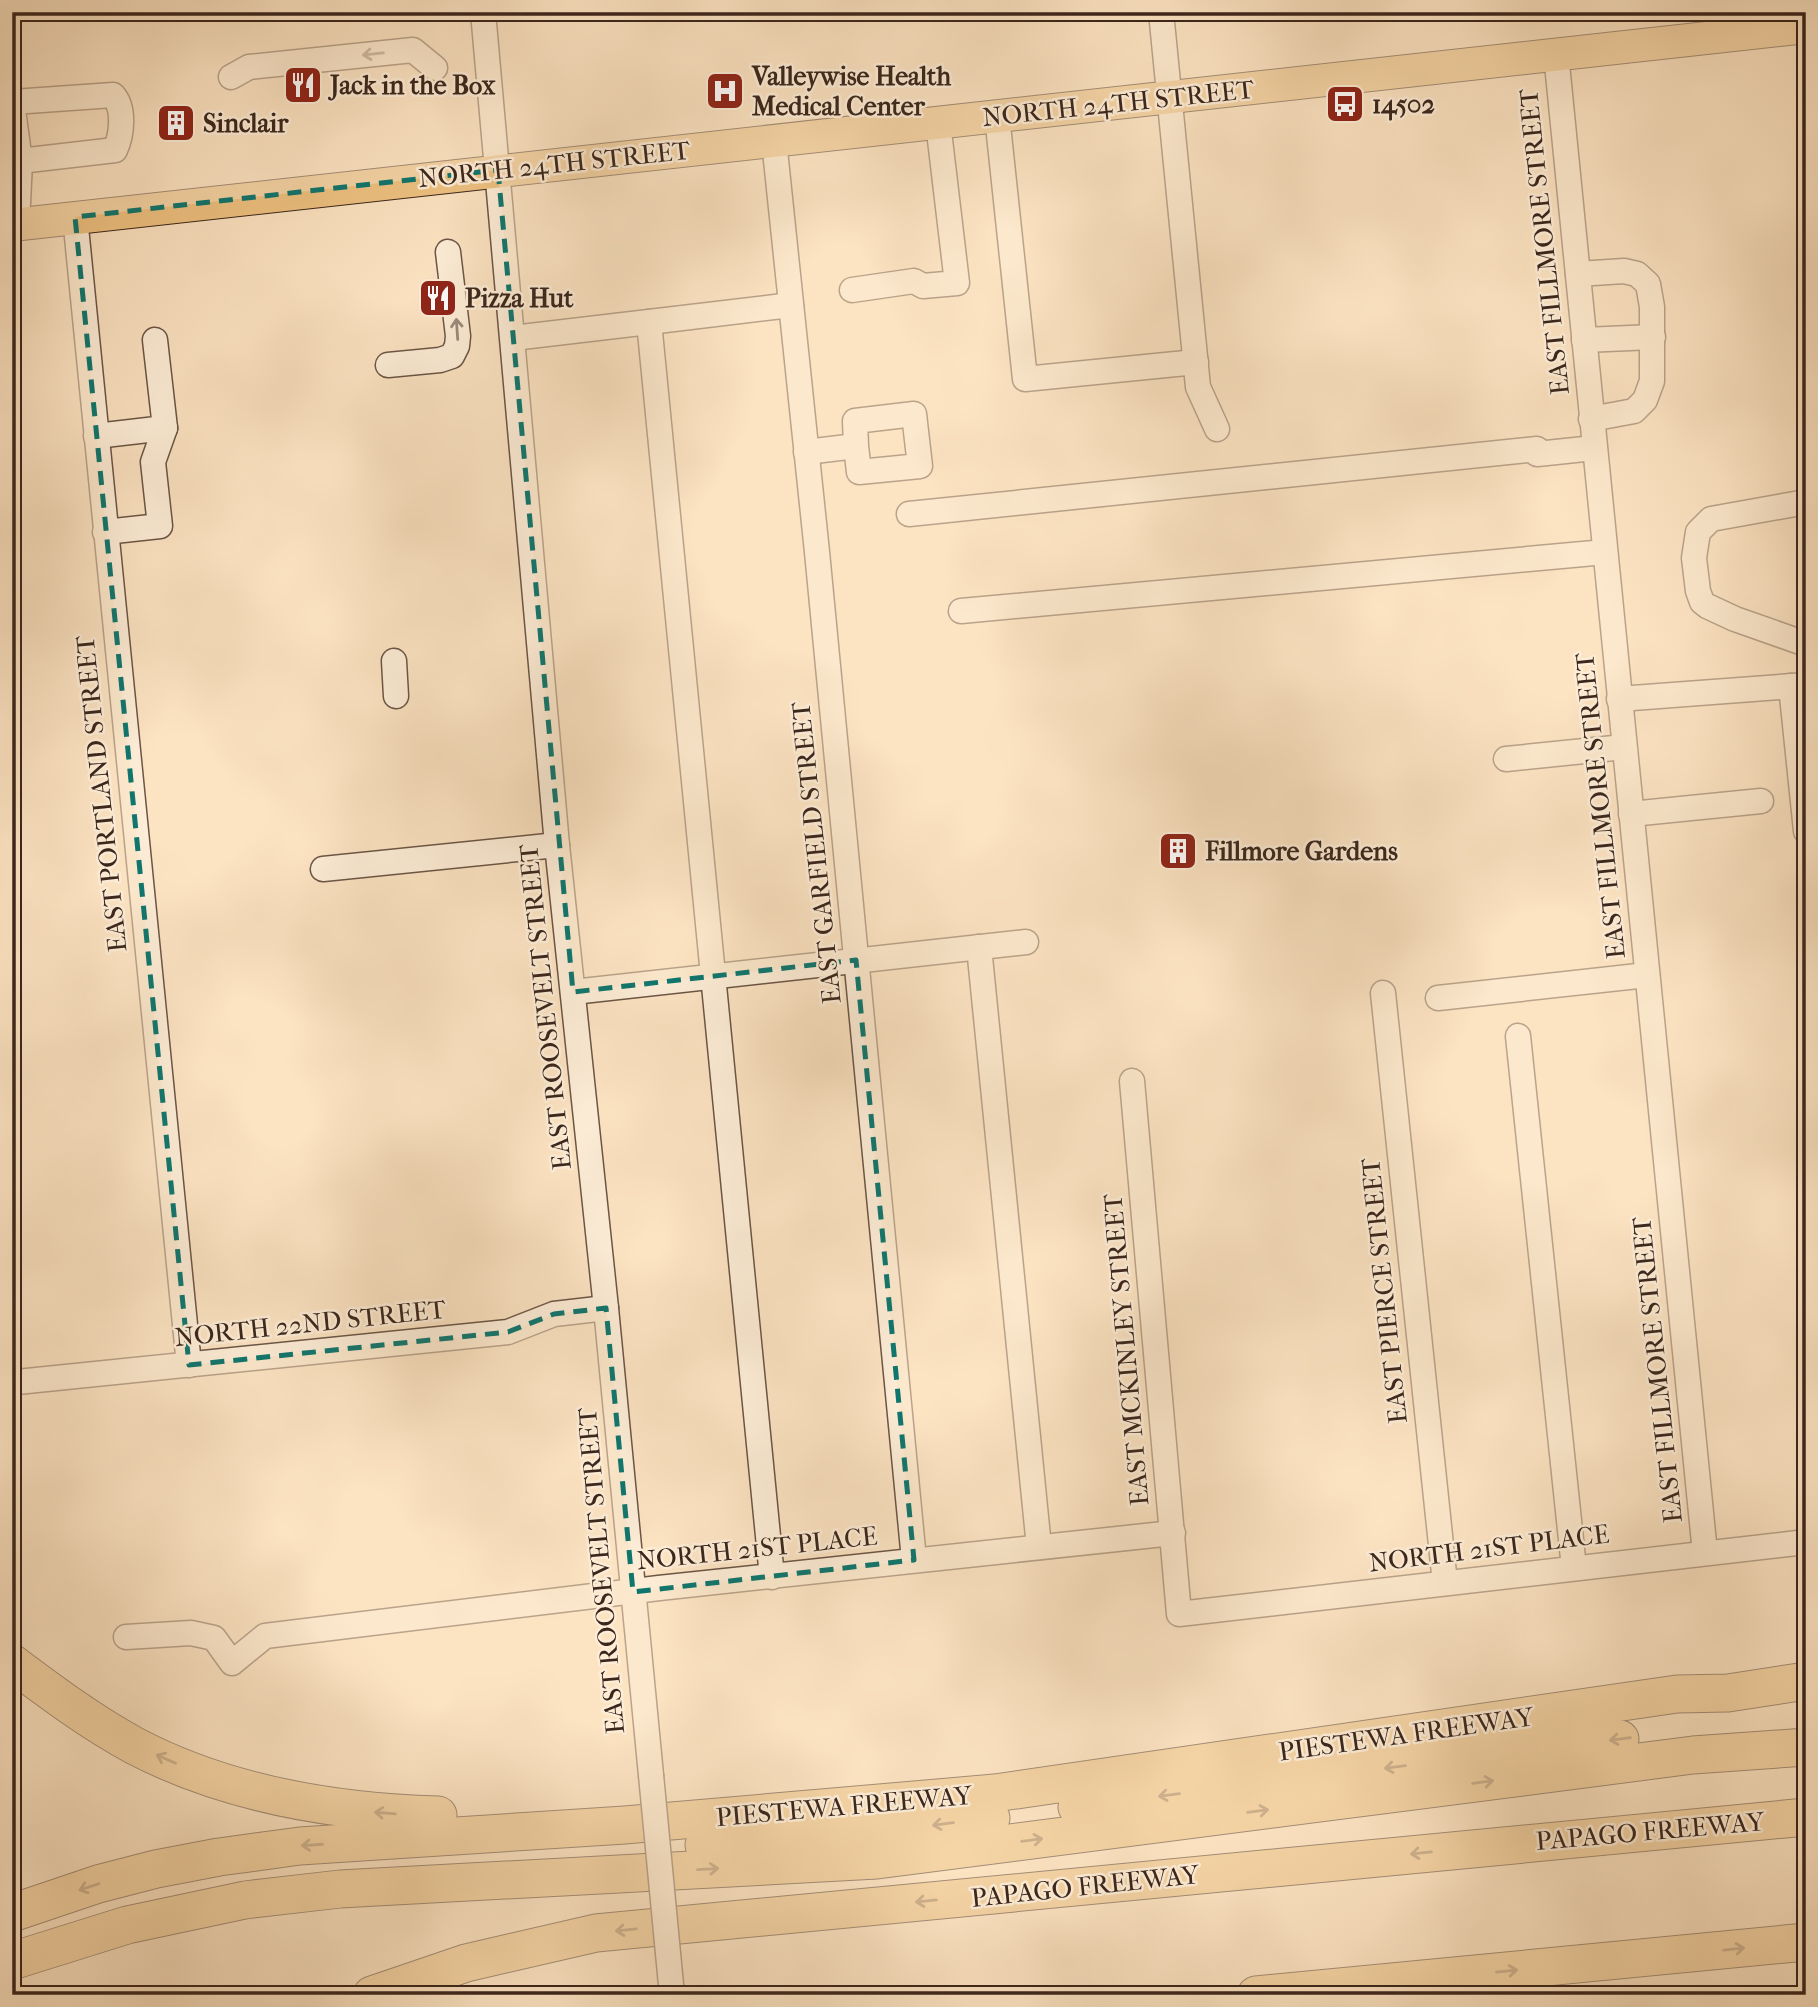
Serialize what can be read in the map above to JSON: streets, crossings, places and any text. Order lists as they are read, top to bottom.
{
  "streets": {
    "highway": ["PIESTEWA FREEWAY", "PAPAGO FREEWAY"],
    "main road": ["NORTH 24TH STREET"],
    "street": [
      "EAST FILLMORE STREET",
      "EAST PORTLAND STREET",
      "EAST GARFIELD STREET",
      "EAST ROOSEVELT STREET",
      "EAST PIERCE STREET",
      "NORTH 22ND STREET",
      "EAST MCKINLEY STREET",
      "NORTH 21ST PLACE"
    ]
  },
  "crossings": [
    ["NORTH 24TH STREET", "EAST FILLMORE STREET"],
    ["NORTH 24TH STREET", "EAST PORTLAND STREET"],
    ["NORTH 24TH STREET", "EAST GARFIELD STREET"],
    ["NORTH 24TH STREET", "EAST ROOSEVELT STREET"],
    ["EAST FILLMORE STREET", "NORTH 21ST PLACE"],
    ["EAST PORTLAND STREET", "NORTH 22ND STREET"],
    ["EAST GARFIELD STREET", "NORTH 21ST PLACE"],
    ["EAST ROOSEVELT STREET", "NORTH 22ND STREET"],
    ["EAST ROOSEVELT STREET", "NORTH 21ST PLACE"],
    ["EAST PIERCE STREET", "NORTH 21ST PLACE"],
    ["EAST MCKINLEY STREET", "NORTH 21ST PLACE"]
  ],
  "places": {
    "restaurant": ["Jack in the Box", "Pizza Hut"],
    "hospital": ["Valleywise Health Medical Center"],
    "bus stop": ["14502"],
    "building": ["Sinclair", "Fillmore Gardens"]
  }
}
